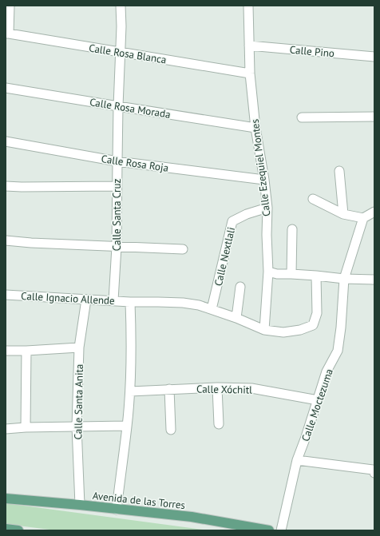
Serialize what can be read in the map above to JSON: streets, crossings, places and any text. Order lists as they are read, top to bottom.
{
  "streets": {
    "main road": ["Avenida de las Torres"],
    "street": [
      "Calle Pino",
      "Calle Rosa Blanca",
      "Calle Rosa Morada",
      "Calle Rosa Roja",
      "Calle Ezequiel Montes",
      "Calle Santa Cruz",
      "Calle Nextlali",
      "Calle Ignacio Allende",
      "Calle Xóchitl",
      "Calle Santa Anita",
      "Calle Moctezuma"
    ]
  },
  "crossings": [
    ["Calle Pino", "Calle Ezequiel Montes"],
    ["Calle Rosa Blanca", "Calle Ezequiel Montes"],
    ["Calle Rosa Blanca", "Calle Santa Cruz"],
    ["Calle Rosa Morada", "Calle Ezequiel Montes"],
    ["Calle Rosa Morada", "Calle Santa Cruz"],
    ["Calle Rosa Roja", "Calle Ezequiel Montes"],
    ["Calle Rosa Roja", "Calle Santa Cruz"],
    ["Calle Ezequiel Montes", "Calle Nextlali"],
    ["Calle Ezequiel Montes", "Calle Ignacio Allende"],
    ["Calle Santa Cruz", "Calle Ignacio Allende"],
    ["Calle Nextlali", "Calle Ignacio Allende"],
    ["Calle Ignacio Allende", "Calle Santa Anita"],
    ["Calle Xóchitl", "Calle Moctezuma"],
    ["Calle Santa Anita", "Avenida de las Torres"]
  ]
}
